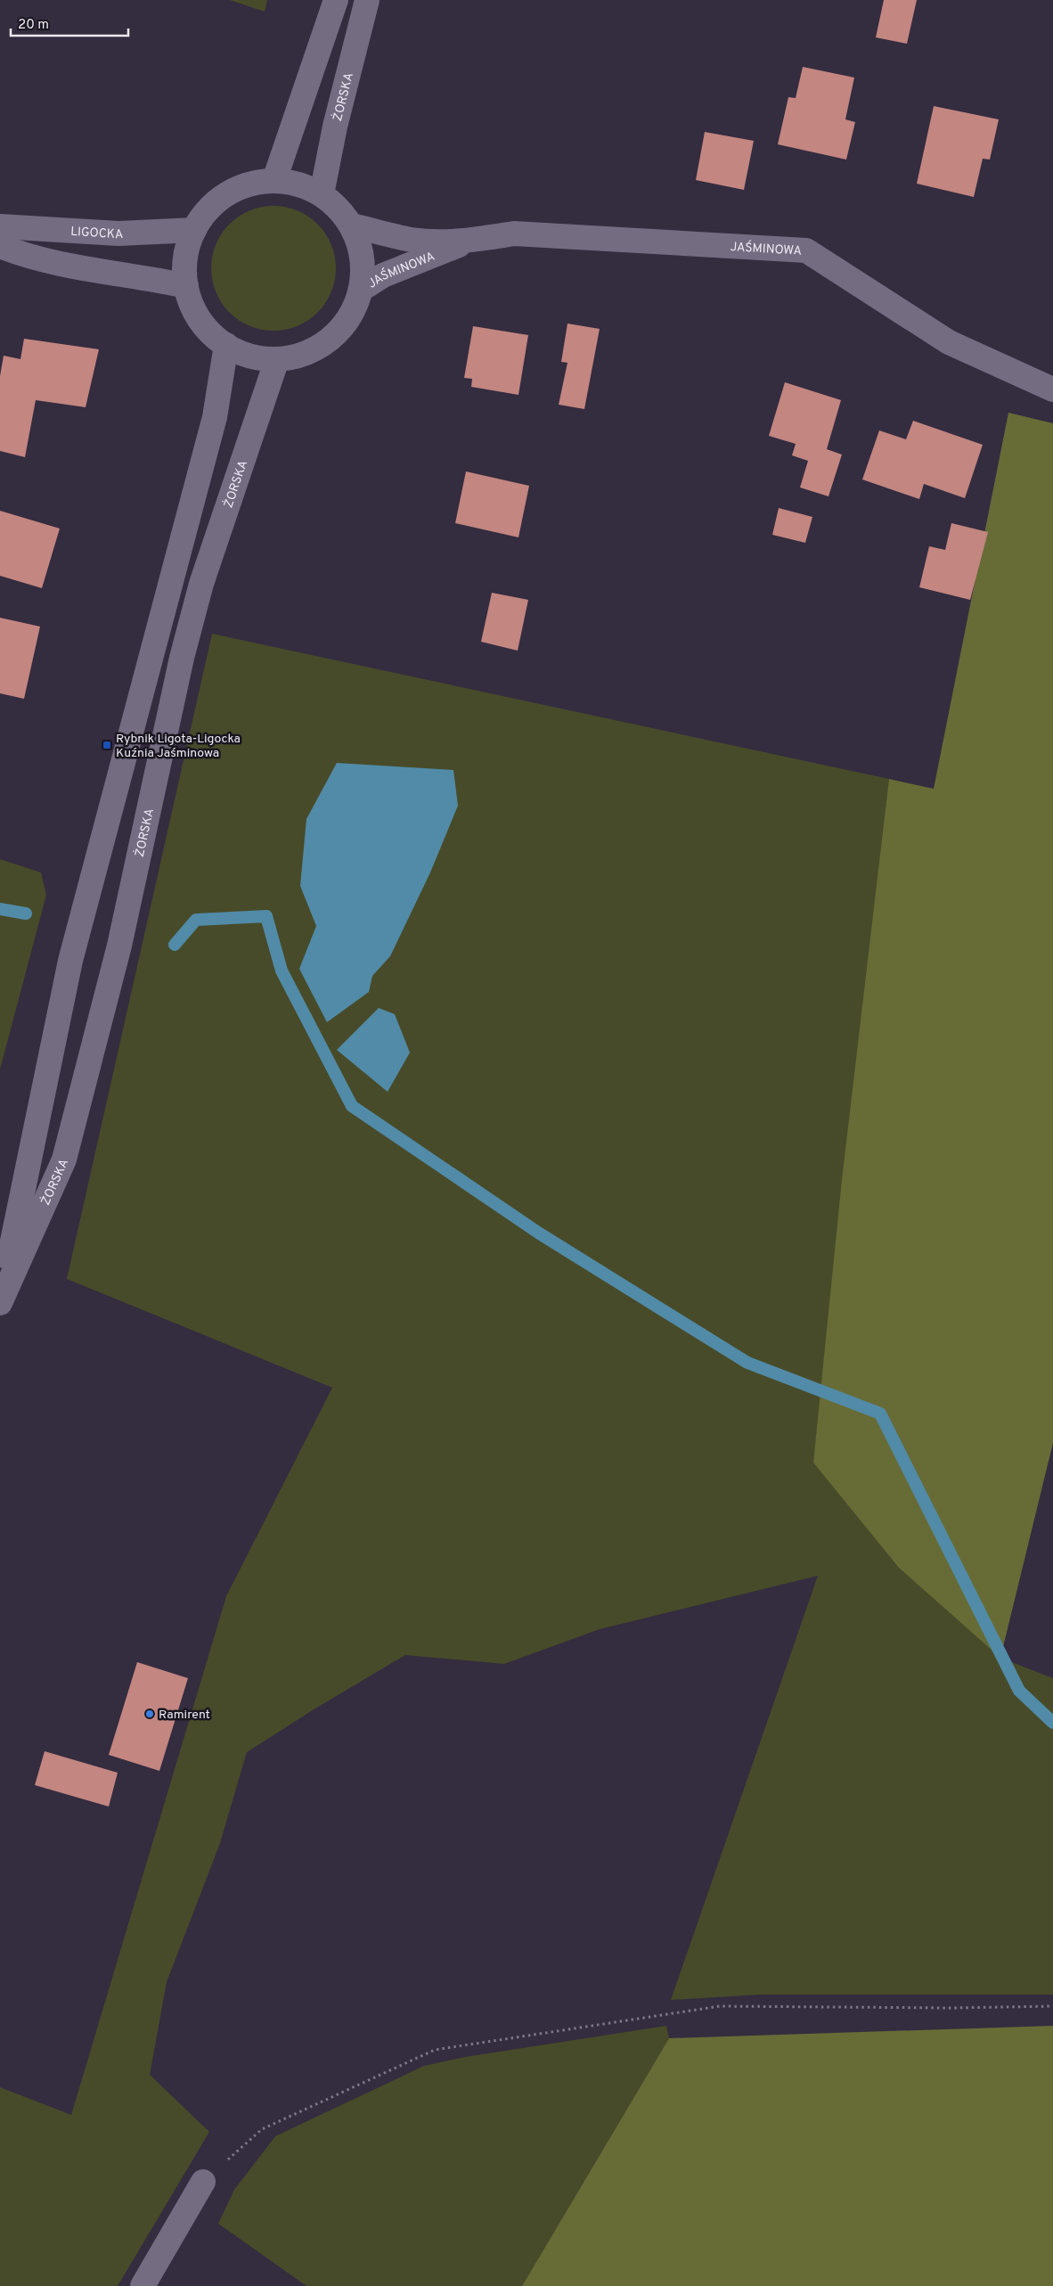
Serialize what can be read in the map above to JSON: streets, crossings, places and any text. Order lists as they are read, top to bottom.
{
  "streets": {
    "main road": ["ŻORSKA", "LIGOCKA", "JAŚMINOWA"]
  },
  "places": {
    "transit": ["Rybnik Ligota-Ligocka Kuźnia Jaśminowa"],
    "other": ["Ramirent"]
  },
  "scale_bar": "20 m"
}
